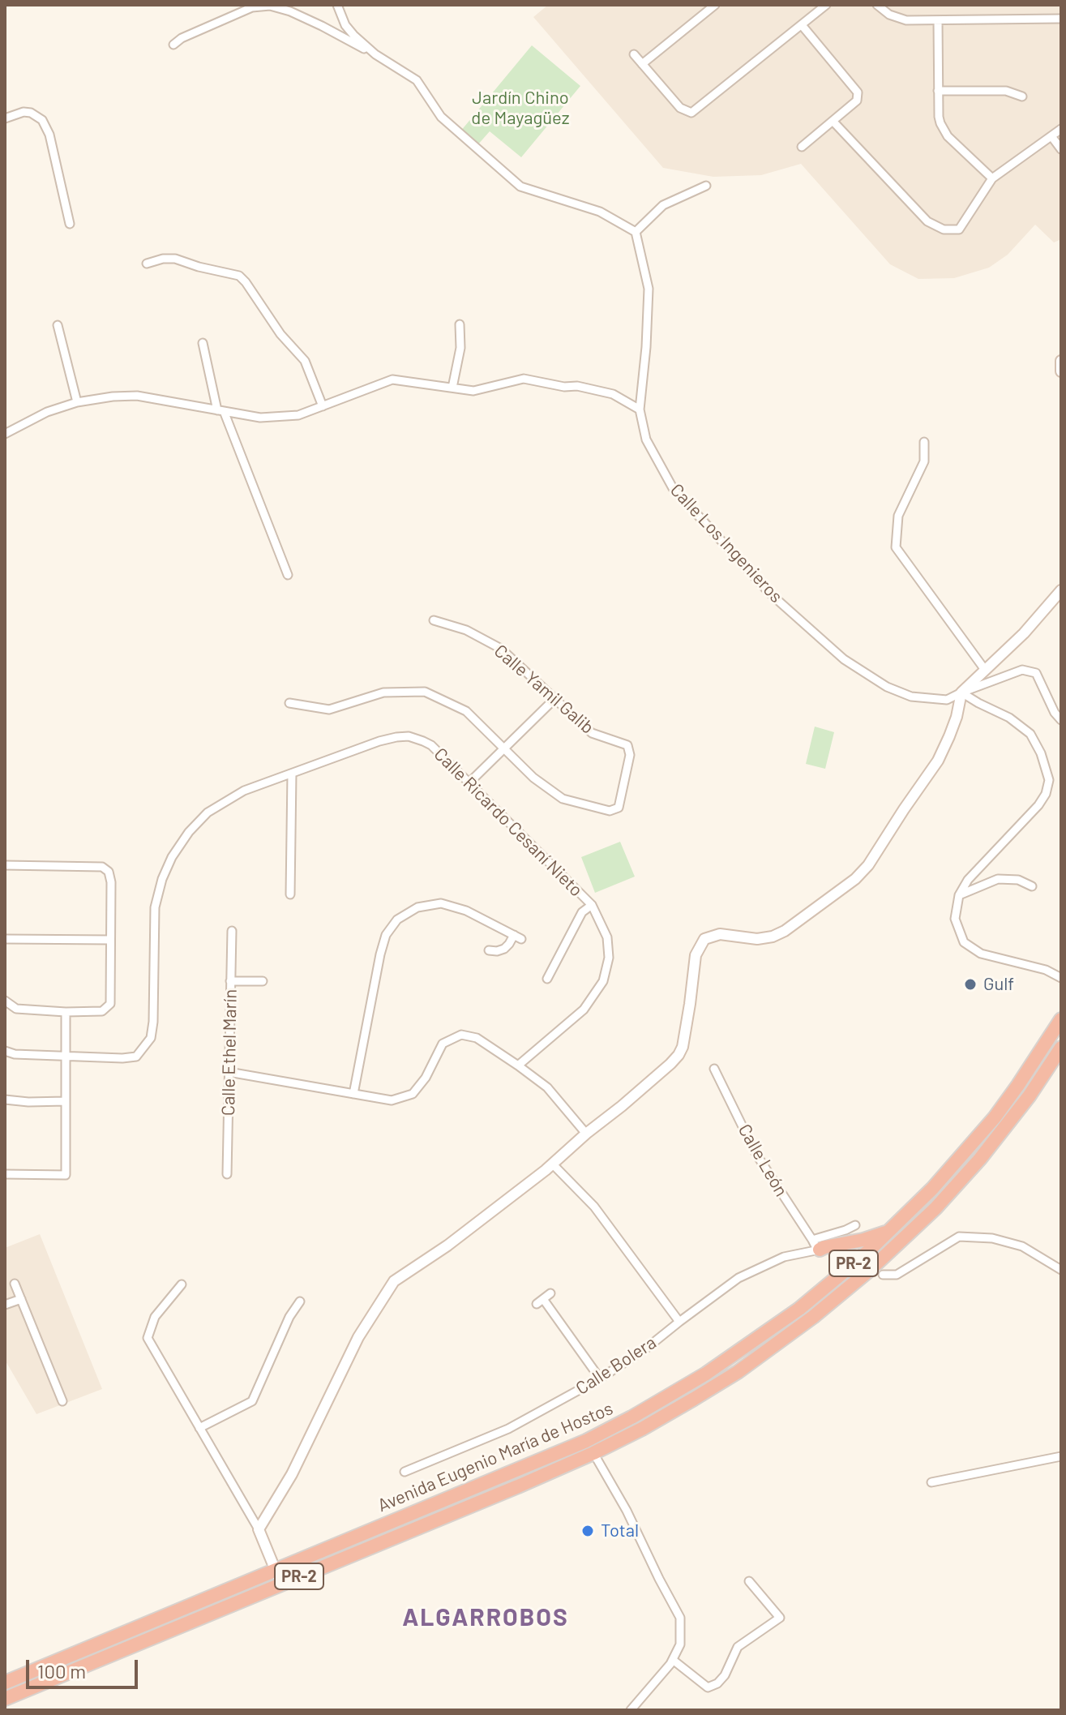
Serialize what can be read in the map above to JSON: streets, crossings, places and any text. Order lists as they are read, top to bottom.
{
  "streets": {
    "highway": ["PR-2", "Avenida Eugenio María de Hostos"],
    "street": [
      "Calle Los Ingenieros",
      "Calle Yamil Galib",
      "Calle Ricardo Cesaní Nieto",
      "Calle Ethel Marín",
      "Calle León",
      "Calle Bolera"
    ]
  },
  "crossings": [
    ["Calle León", "Calle Bolera"]
  ],
  "districts": ["ALGARROBOS"],
  "parks": ["Jardín Chino de Mayagüez"],
  "places": ["Gulf", "Total"],
  "scale_bar": "100 m"
}
